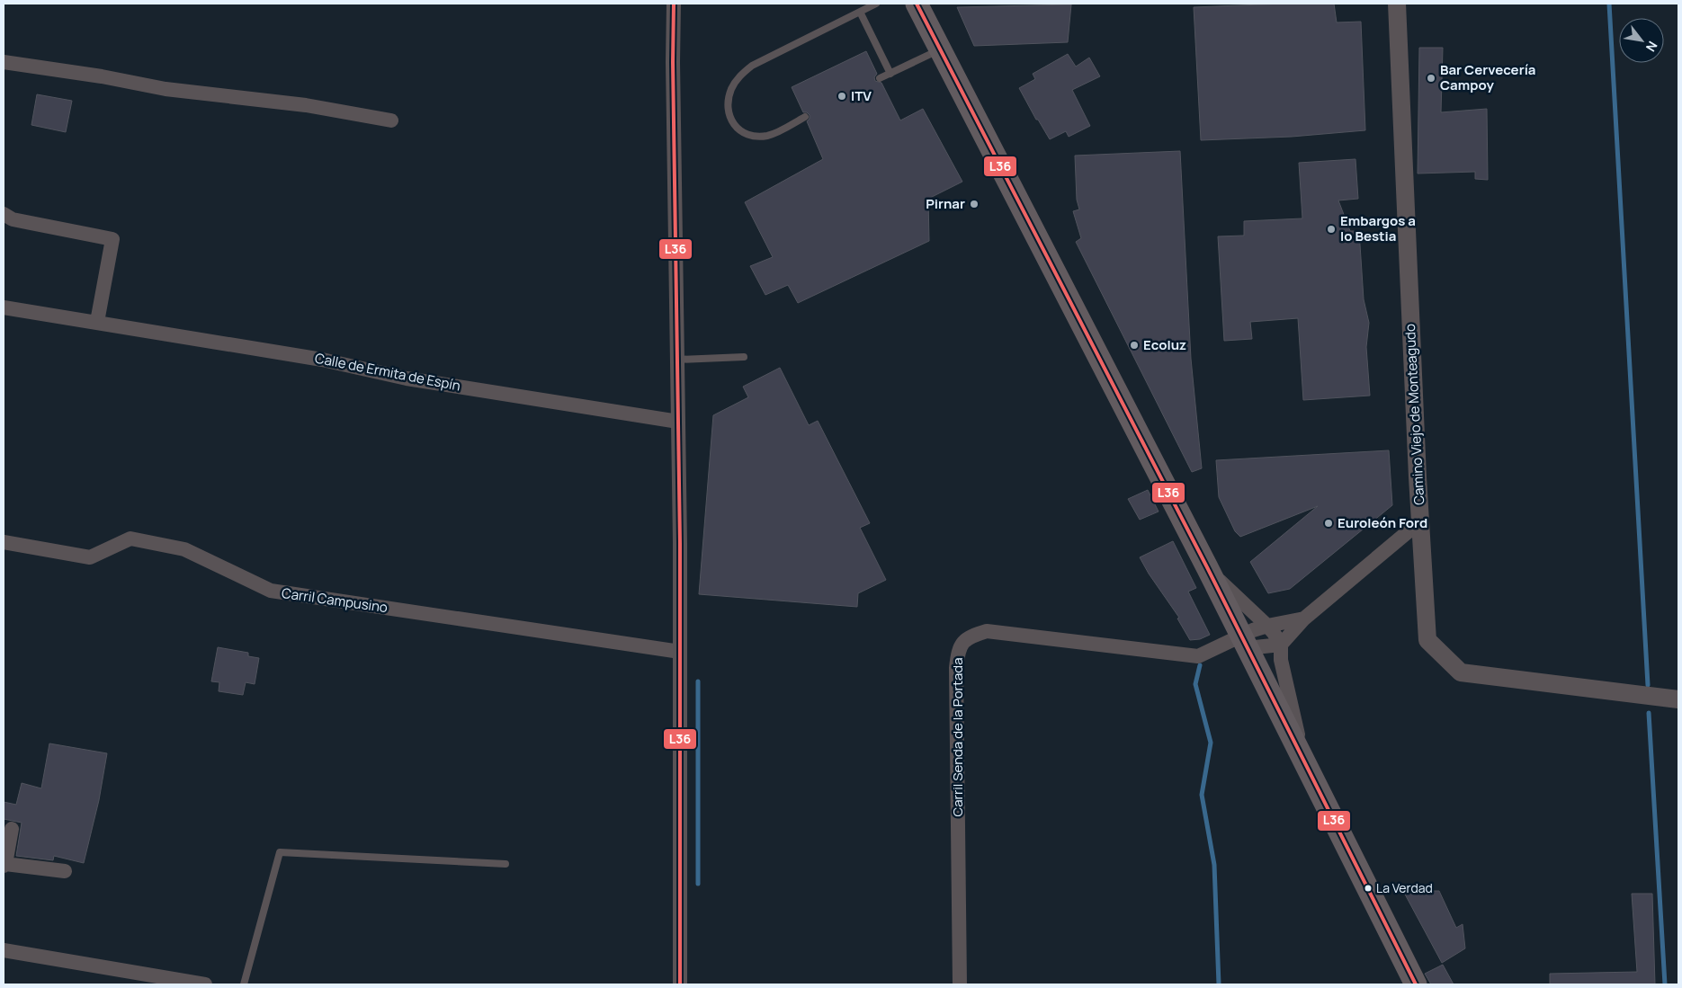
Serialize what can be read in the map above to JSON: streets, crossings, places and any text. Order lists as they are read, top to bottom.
{
  "streets": {
    "street": [
      "Calle de Ermita de Espín",
      "Camino Viejo de Monteagudo",
      "Carril Campusino",
      "Carril Senda de la Portada"
    ]
  },
  "places": [
    "Bar Cervecería Campoy",
    "ITV",
    "Pirnar",
    "Embargos a lo Bestia",
    "Ecoluz",
    "Euroleón Ford",
    "La Verdad"
  ],
  "lines": ["transit line L36"],
  "north": "bottom right"
}
